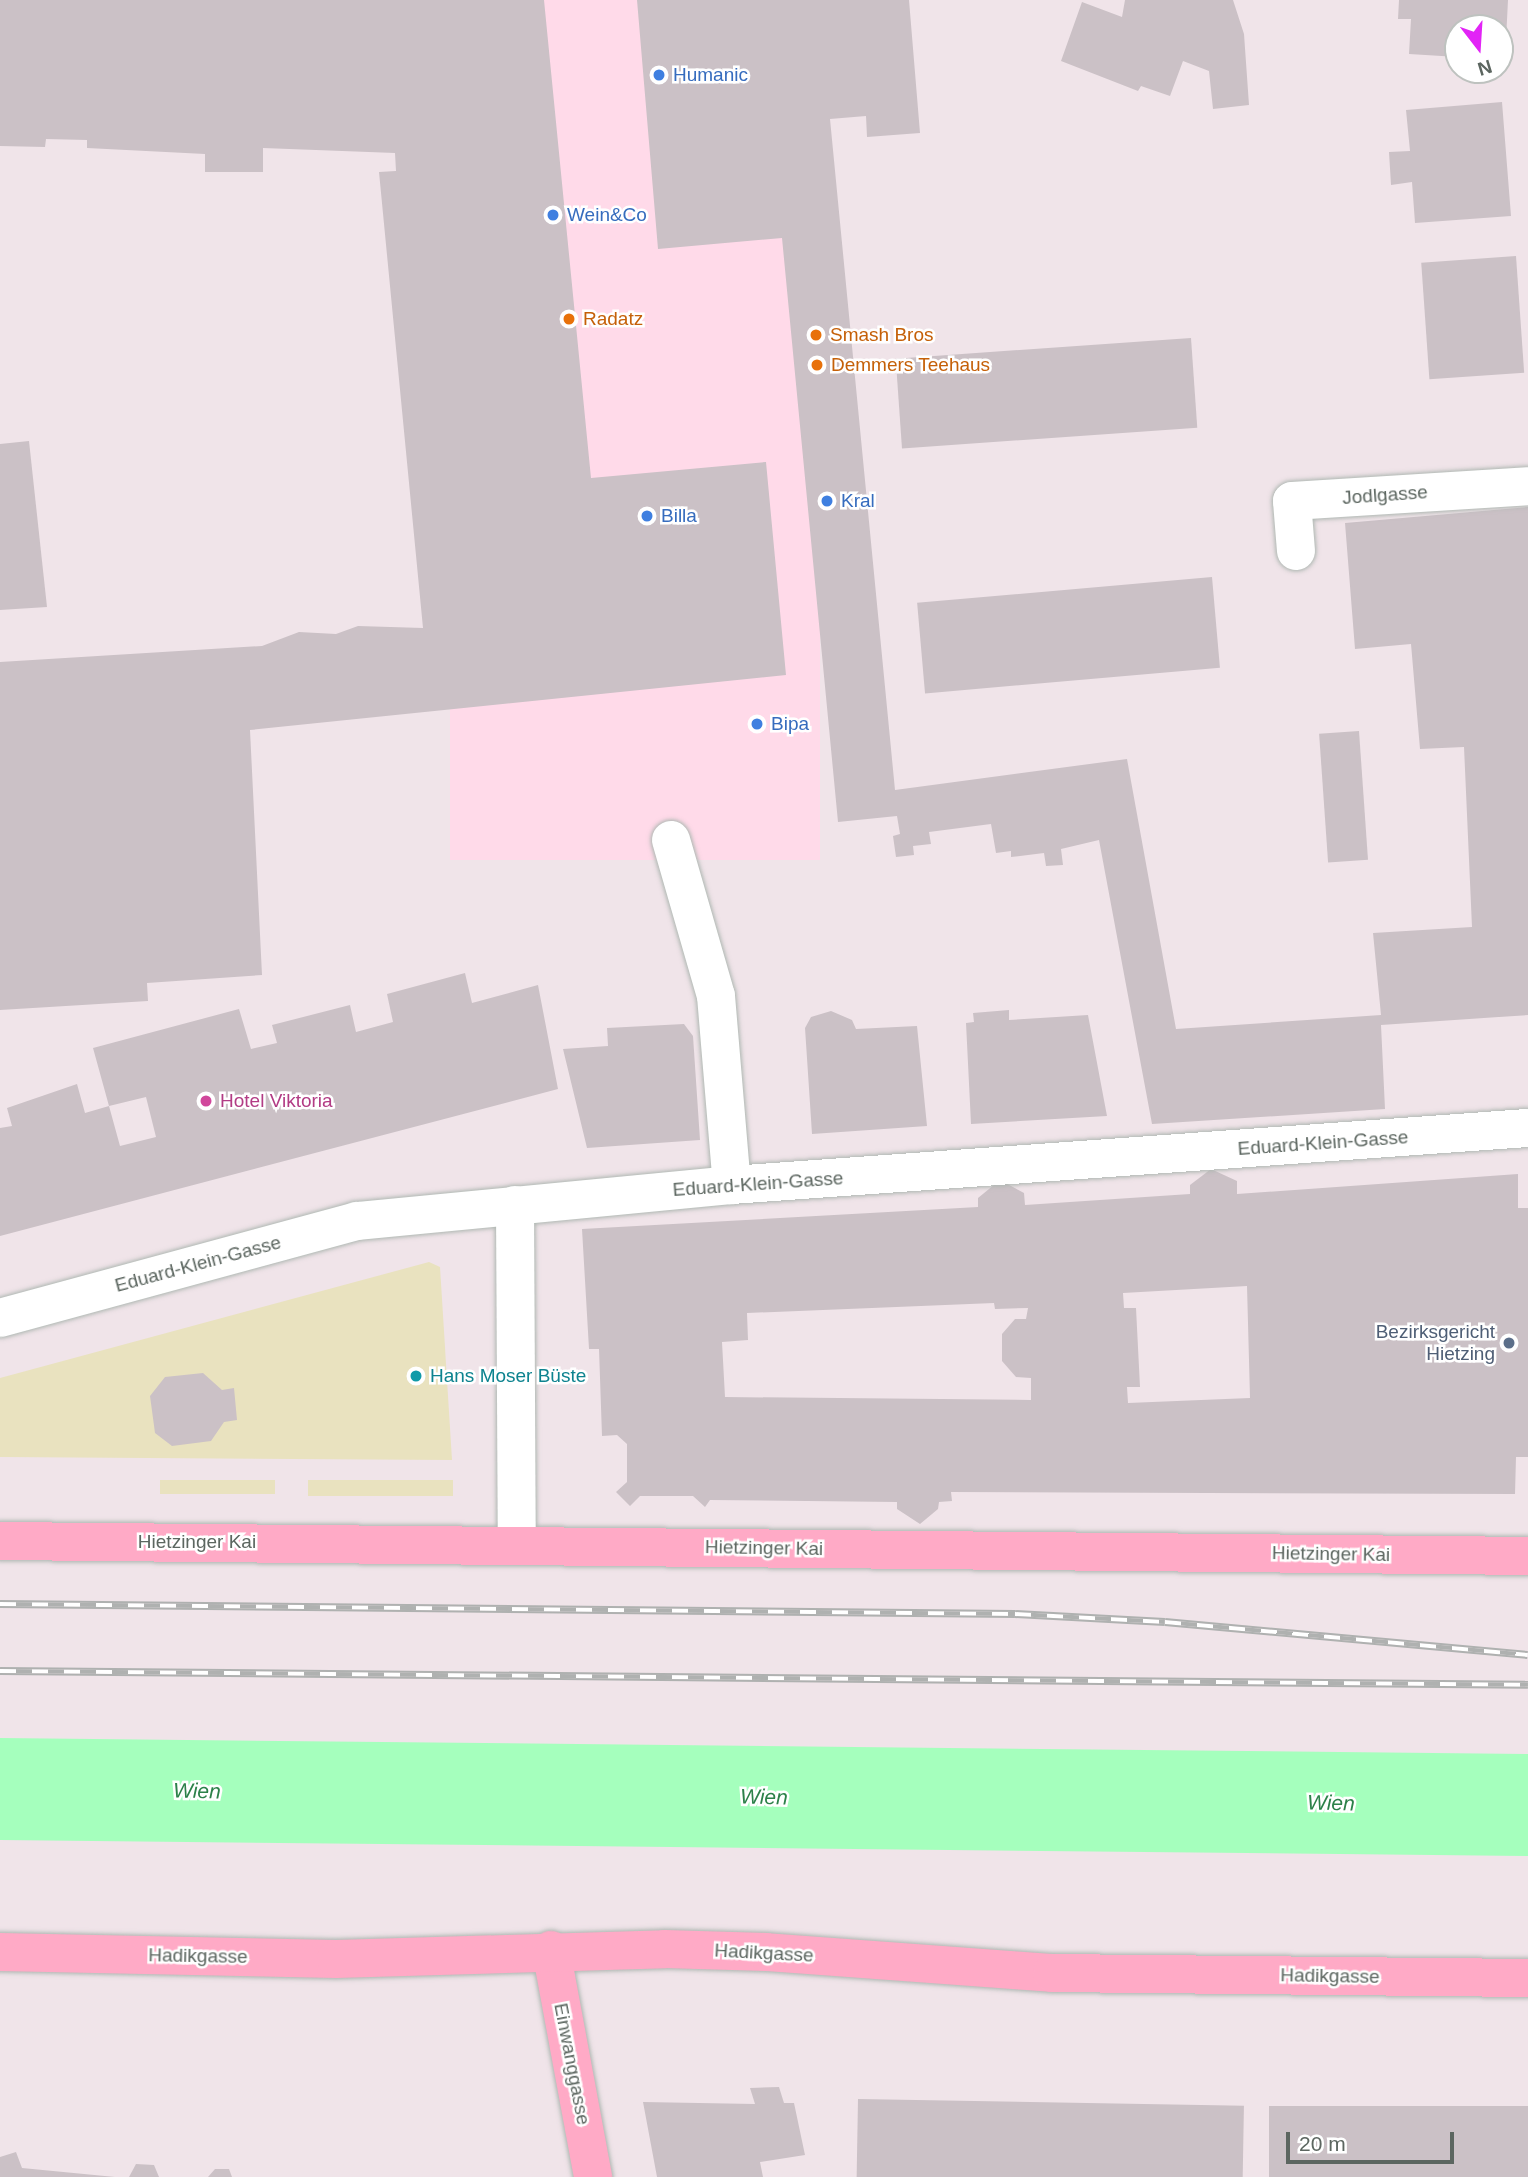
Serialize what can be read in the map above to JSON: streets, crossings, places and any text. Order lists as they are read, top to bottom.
{
  "streets": {
    "main road": ["Hietzinger Kai", "Hadikgasse", "Einwanggasse"],
    "street": ["Jodlgasse", "Eduard-Klein-Gasse"]
  },
  "crossings": [
    ["Hadikgasse", "Einwanggasse"]
  ],
  "water": ["Wien"],
  "places": [
    "Humanic",
    "Wein&Co",
    "Radatz",
    "Smash Bros",
    "Demmers Teehaus",
    "Kral",
    "Billa",
    "Bipa",
    "Hotel Viktoria",
    "Bezirksgericht Hietzing",
    "Hans Moser Büste"
  ],
  "scale_bar": "20 m",
  "north": "bottom"
}
